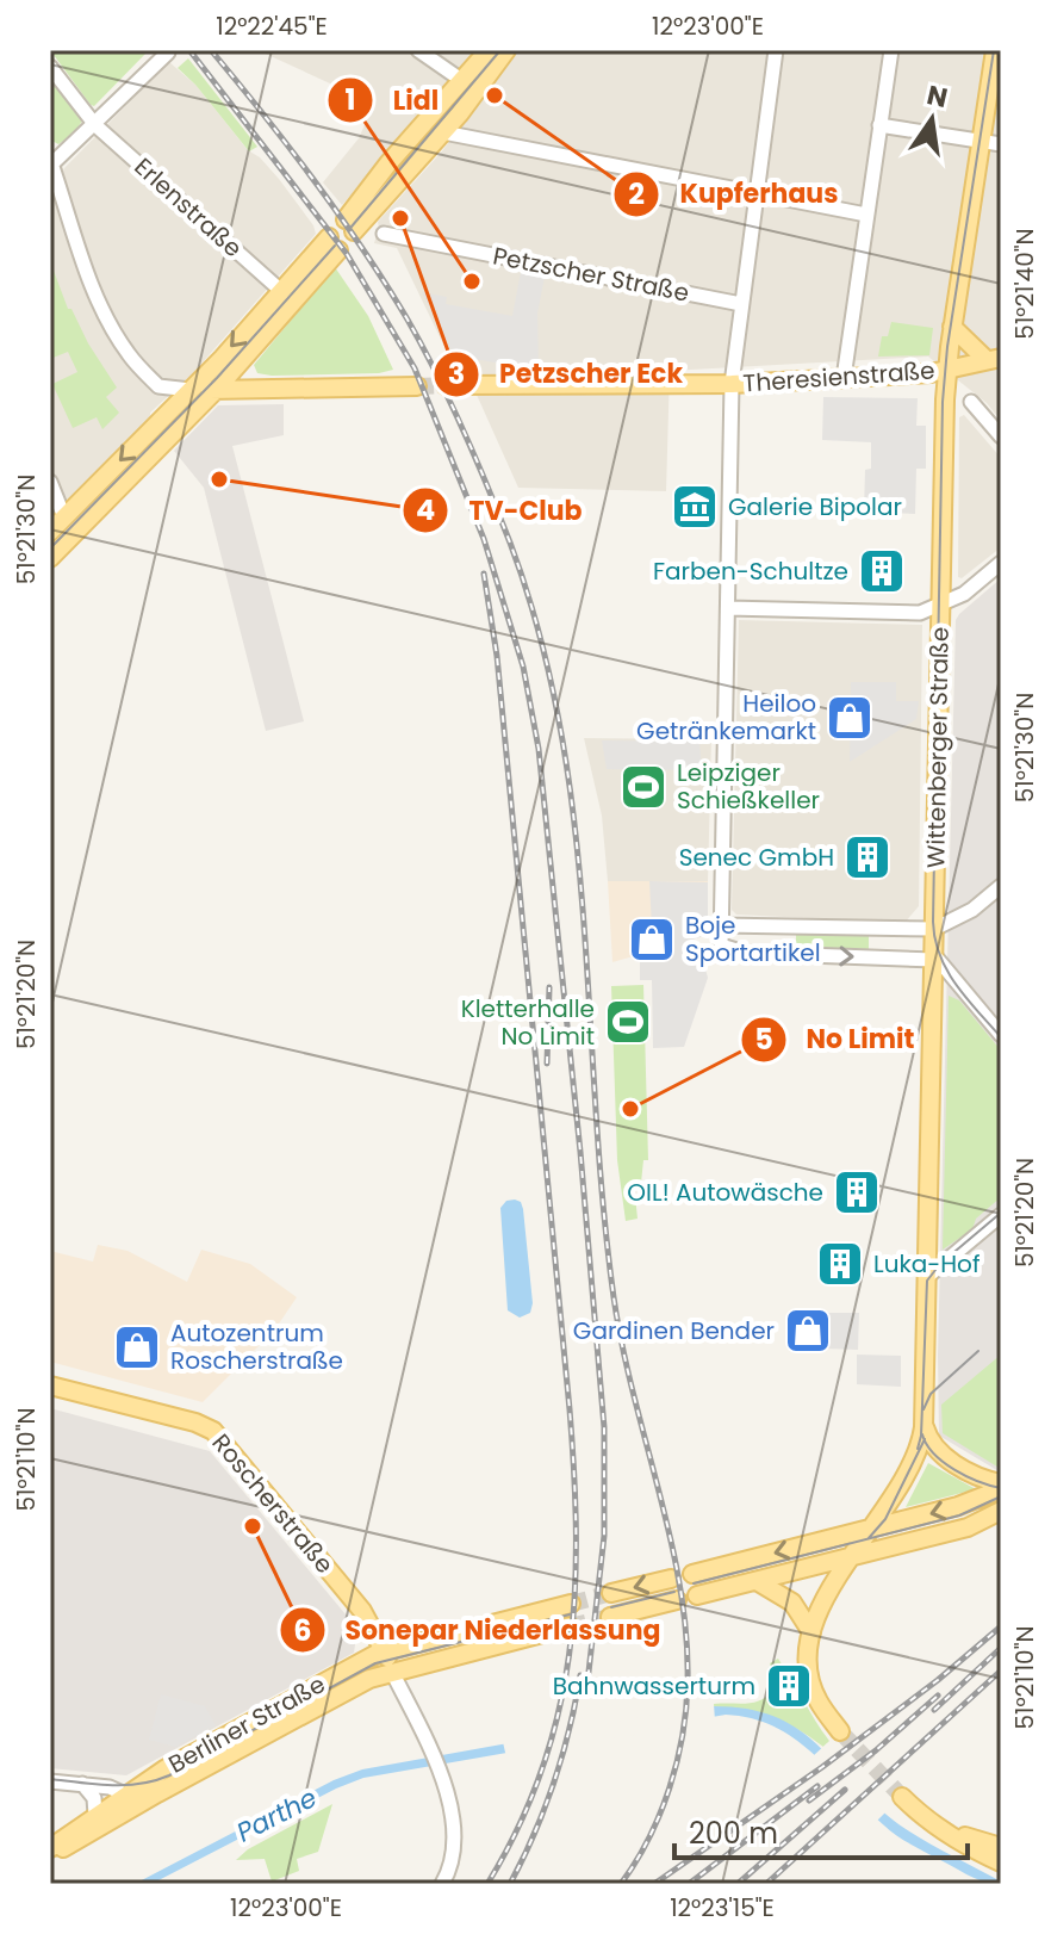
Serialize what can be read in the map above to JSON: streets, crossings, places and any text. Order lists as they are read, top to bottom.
{
  "streets": {
    "main road": [
      "Theresienstraße",
      "Wittenberger Straße",
      "Roscherstraße",
      "Berliner Straße"
    ],
    "street": ["Erlenstraße", "Petzscher Straße"]
  },
  "crossings": [
    ["Theresienstraße", "Wittenberger Straße"],
    ["Roscherstraße", "Berliner Straße"]
  ],
  "water": ["Parthe"],
  "places": {
    "other": [
      "Kupferhaus",
      "Petzscher Eck",
      "Lidl",
      "TV-Club",
      "No Limit",
      "Sonepar Niederlassung"
    ],
    "museum": ["Galerie Bipolar"],
    "building": [
      "Farben-Schultze",
      "Senec GmbH",
      "OIL! Autowäsche",
      "Luka-Hof",
      "Bahnwasserturm"
    ],
    "shop": [
      "Heiloo Getränkemarkt",
      "Boje Sportartikel",
      "Gardinen Bender",
      "Autozentrum Roscherstraße"
    ],
    "sports": ["Leipziger Schießkeller", "Kletterhalle No Limit"]
  },
  "scale_bar": "200 m",
  "north": "top",
  "coordinates": [
    "12°22'45\"E",
    "12°23'00\"E",
    "51°21'40\"N",
    "51°21'30\"N",
    "51°21'20\"N",
    "51°21'10\"N",
    "12°23'15\"E"
  ]
}
